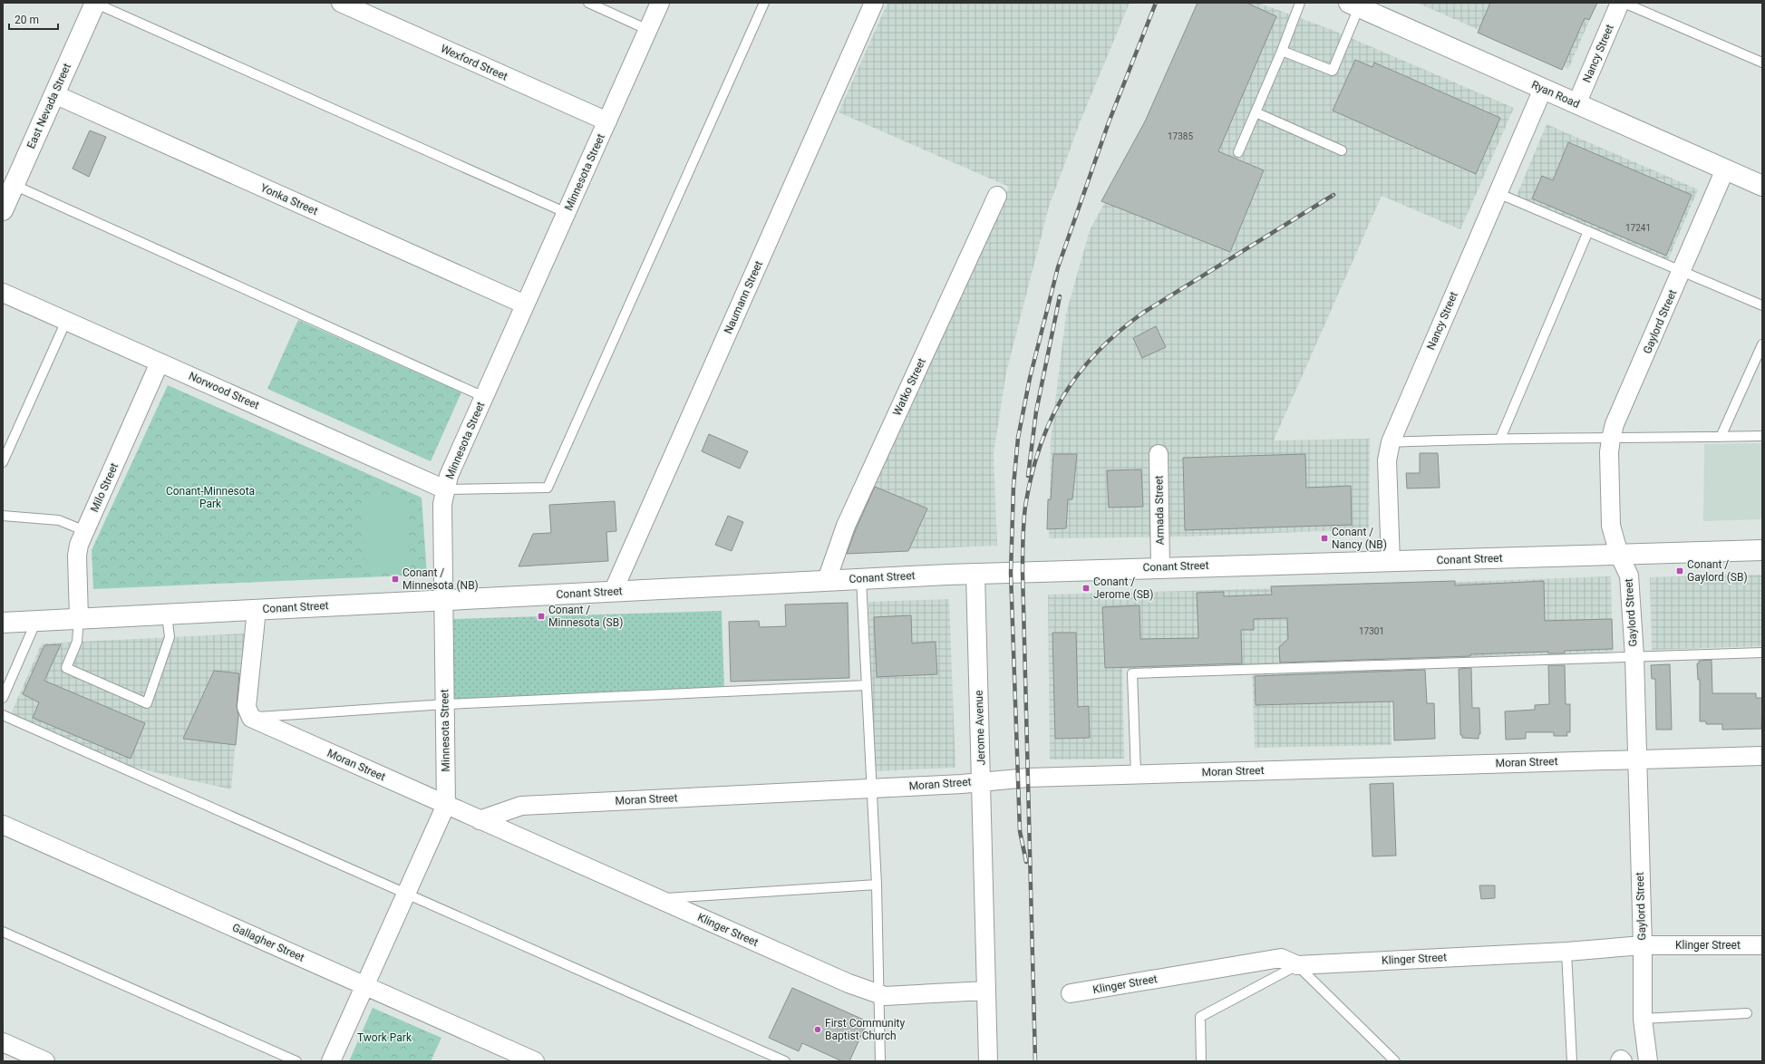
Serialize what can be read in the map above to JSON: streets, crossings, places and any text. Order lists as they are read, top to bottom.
{
  "streets": {
    "main road": ["Ryan Road", "East Nevada Street", "Conant Street"],
    "street": [
      "Nancy Street",
      "Wexford Street",
      "Minnesota Street",
      "Yonka Street",
      "Naumann Street",
      "Gaylord Street",
      "Watko Street",
      "Norwood Street",
      "Milo Street",
      "Armada Street",
      "Jerome Avenue",
      "Moran Street",
      "Klinger Street",
      "Gallagher Street"
    ]
  },
  "crossings": [
    ["Nancy Street", "Ryan Road"],
    ["Nancy Street", "Conant Street"],
    ["Wexford Street", "Minnesota Street"],
    ["Ryan Road", "Gaylord Street"],
    ["East Nevada Street", "Yonka Street"],
    ["Minnesota Street", "Yonka Street"],
    ["Minnesota Street", "Norwood Street"],
    ["Minnesota Street", "Conant Street"],
    ["Minnesota Street", "Moran Street"],
    ["Minnesota Street", "Gallagher Street"],
    ["Naumann Street", "Conant Street"],
    ["Gaylord Street", "Conant Street"],
    ["Gaylord Street", "Moran Street"],
    ["Gaylord Street", "Klinger Street"],
    ["Watko Street", "Conant Street"],
    ["Norwood Street", "Milo Street"],
    ["Milo Street", "Conant Street"],
    ["Armada Street", "Conant Street"],
    ["Conant Street", "Jerome Avenue"],
    ["Jerome Avenue", "Moran Street"],
    ["Jerome Avenue", "Klinger Street"],
    ["Moran Street", "Klinger Street"]
  ],
  "parks": ["Conant-Minnesota Park", "Twork Park"],
  "places": {
    "transit": [
      "Conant / Nancy (NB)",
      "Conant / Gaylord (SB)",
      "Conant / Minnesota (NB)",
      "Conant / Jerome (SB)",
      "Conant / Minnesota (SB)"
    ],
    "other": ["First Community Baptist Church"]
  },
  "house_numbers": ["17385", "17241", "17301"],
  "scale_bar": "20 m"
}
